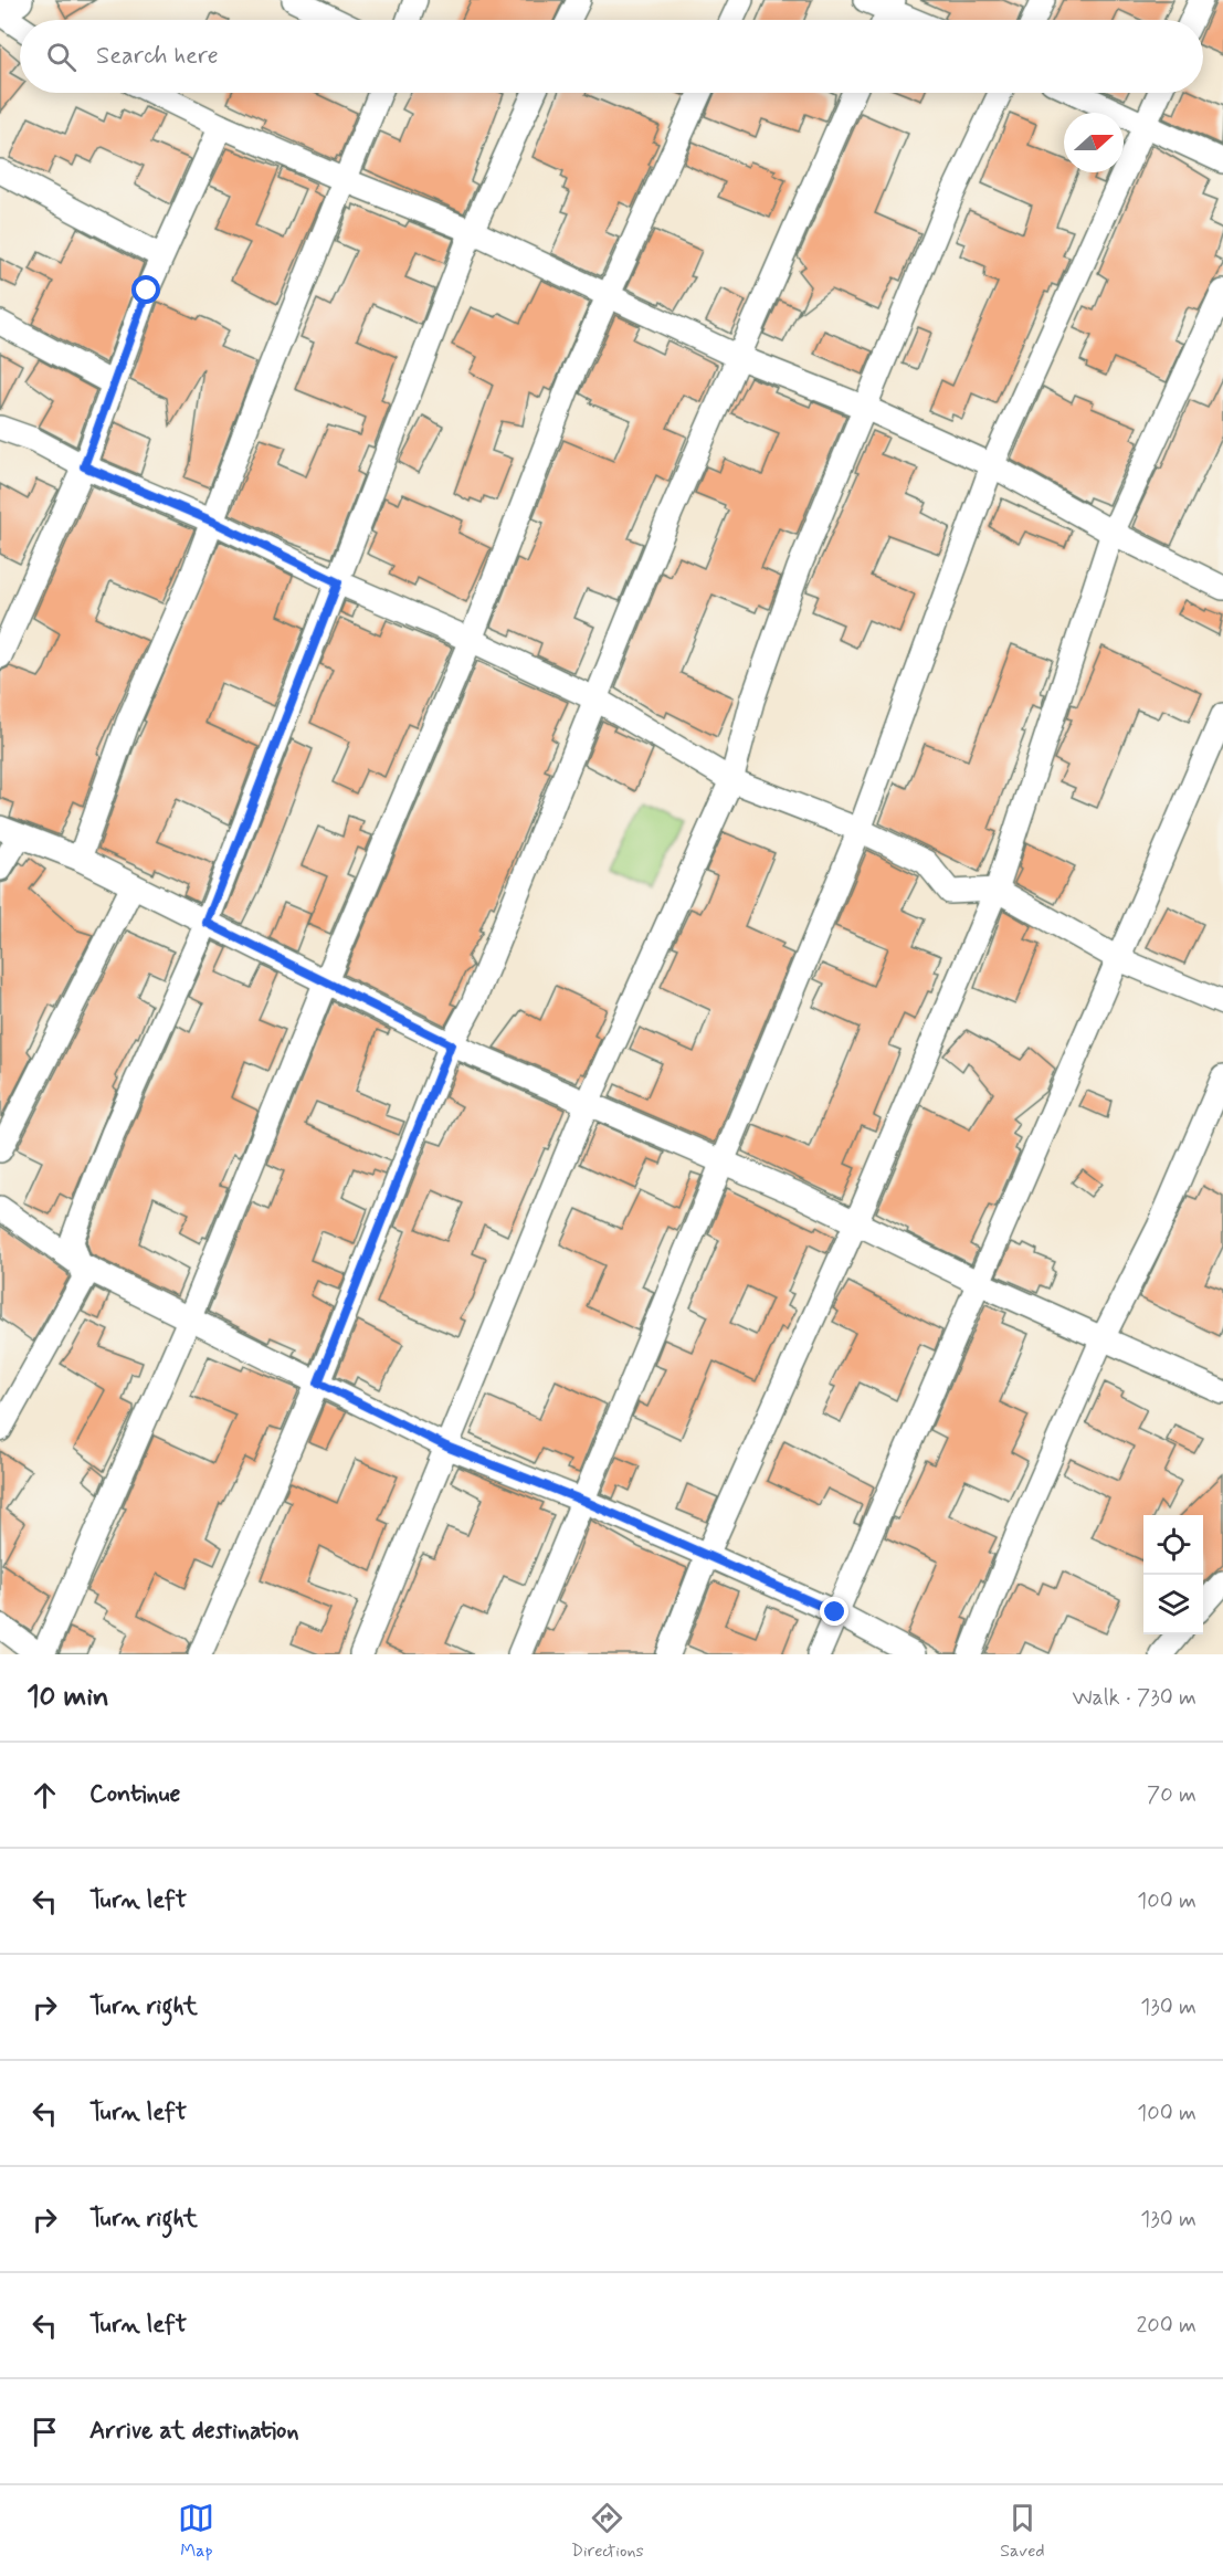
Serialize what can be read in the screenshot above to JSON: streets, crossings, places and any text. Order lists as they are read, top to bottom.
{
  "north": "right",
  "page": {
    "search": "Search here",
    "heading": ["10 min", "Walk · 730 m"],
    "list": [
      ["Continue", "70 m"],
      ["Turn left", "100 m"],
      ["Turn right", "130 m"],
      ["Turn left", "100 m"],
      ["Turn right", "130 m"],
      ["Turn left", "200 m"],
      "Arrive at destination"
    ],
    "nav": ["Map", "Directions", "Saved"]
  }
}
